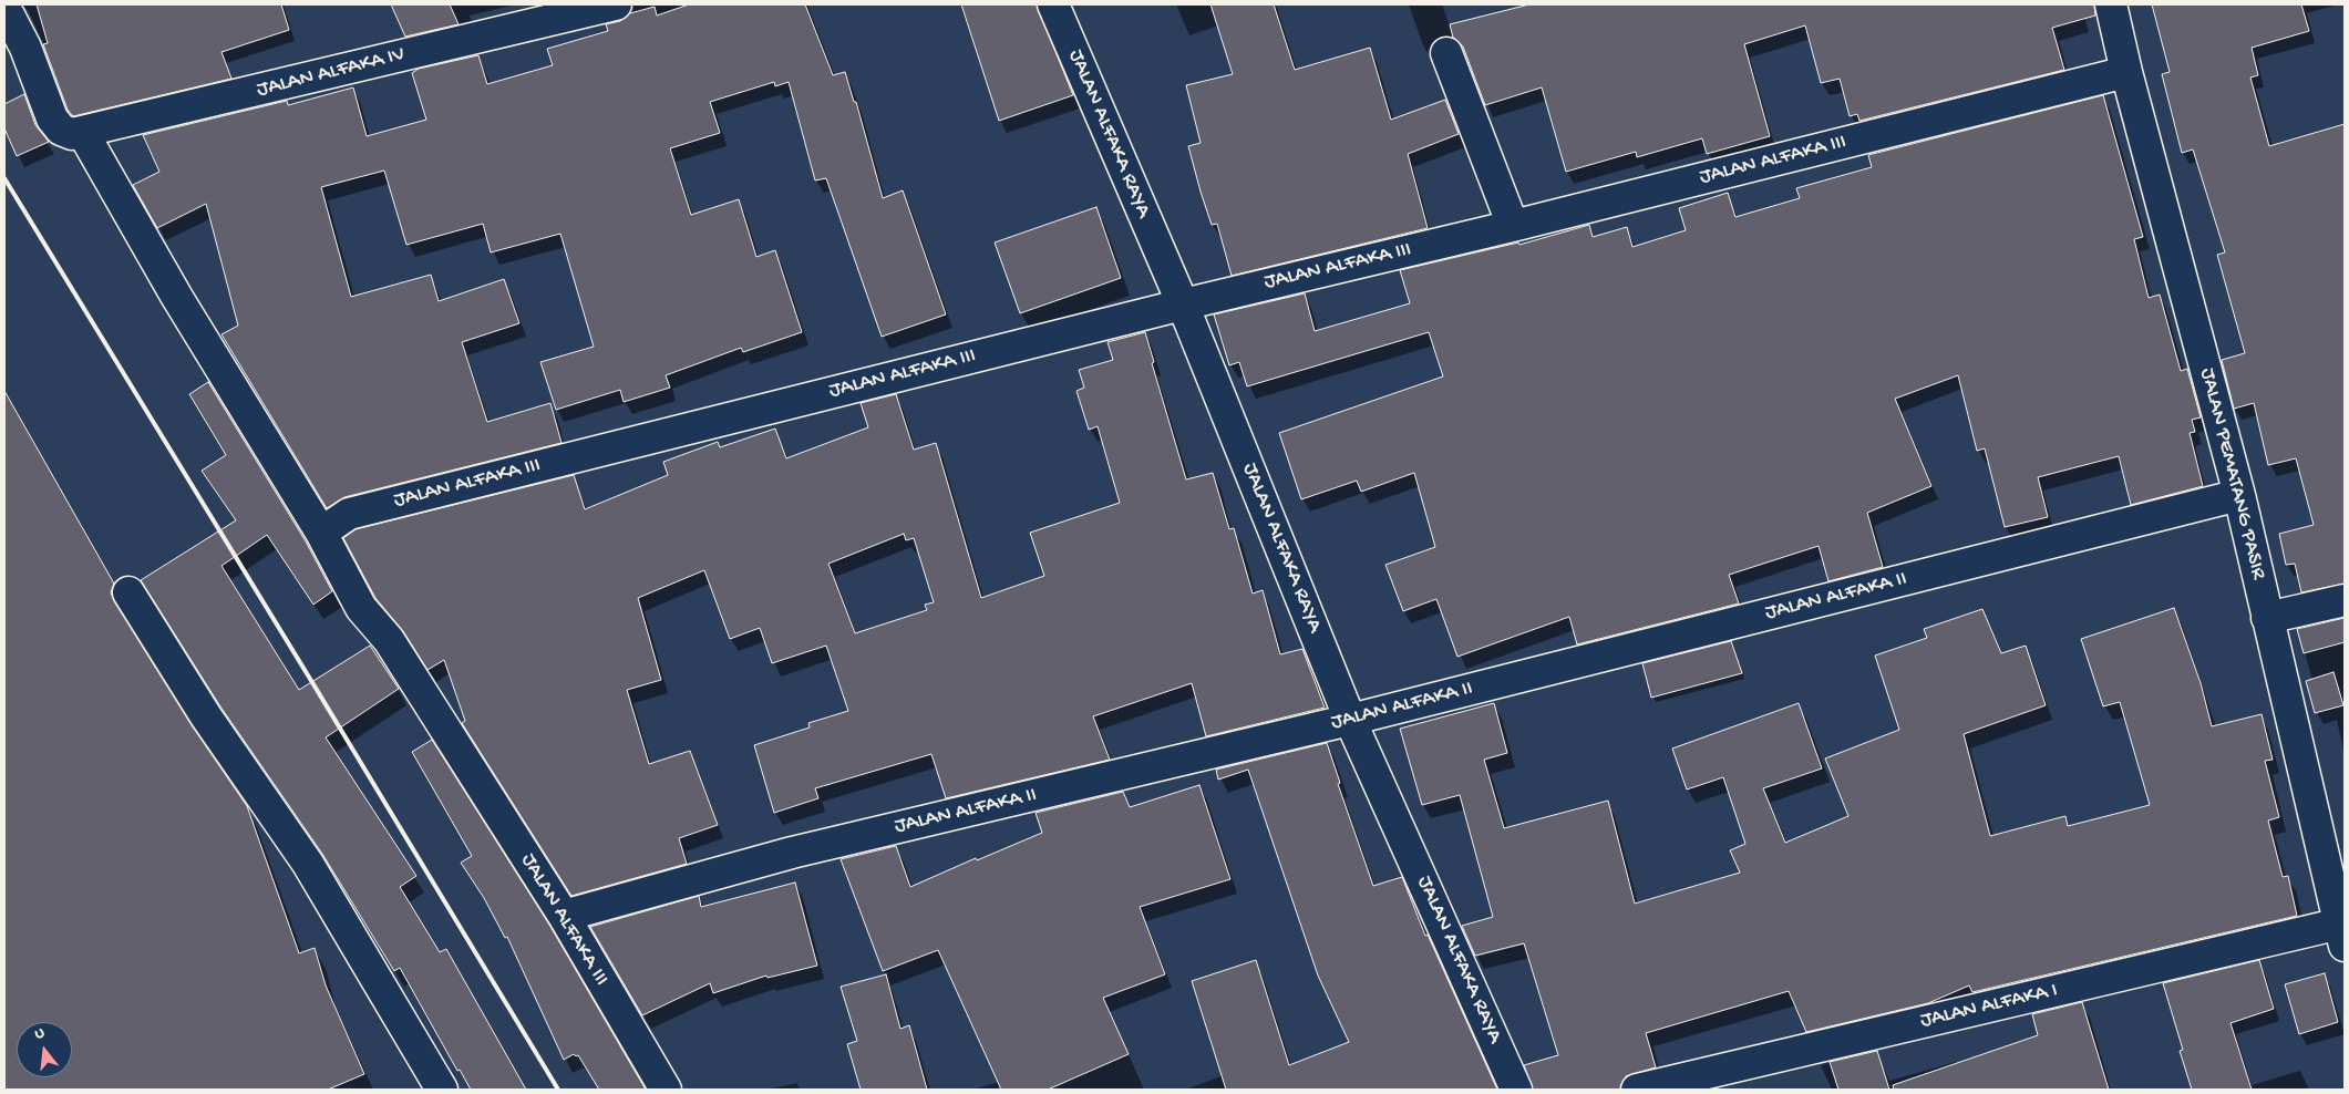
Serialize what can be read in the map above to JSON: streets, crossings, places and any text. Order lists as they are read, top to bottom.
{
  "streets": {
    "street": [
      "JALAN ALFAKA IV",
      "JALAN ALFAKA RAYA",
      "JALAN ALFAKA III",
      "JALAN PEMATANG PASIR",
      "JALAN ALFAKA II",
      "JALAN ALFAKA I"
    ]
  },
  "crossings": [
    ["JALAN ALFAKA RAYA", "JALAN ALFAKA III"],
    ["JALAN ALFAKA RAYA", "JALAN ALFAKA II"],
    ["JALAN ALFAKA III", "JALAN PEMATANG PASIR"],
    ["JALAN ALFAKA III", "JALAN ALFAKA II"],
    ["JALAN PEMATANG PASIR", "JALAN ALFAKA II"],
    ["JALAN PEMATANG PASIR", "JALAN ALFAKA I"]
  ],
  "north": "top"
}
